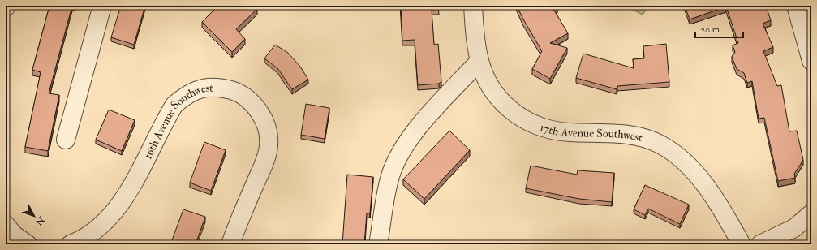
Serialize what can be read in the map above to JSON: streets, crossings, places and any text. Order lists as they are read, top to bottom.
{
  "streets": {
    "street": ["16th Avenue Southwest", "17th Avenue Southwest"]
  },
  "scale_bar": "20 m",
  "north": "bottom right"
}
